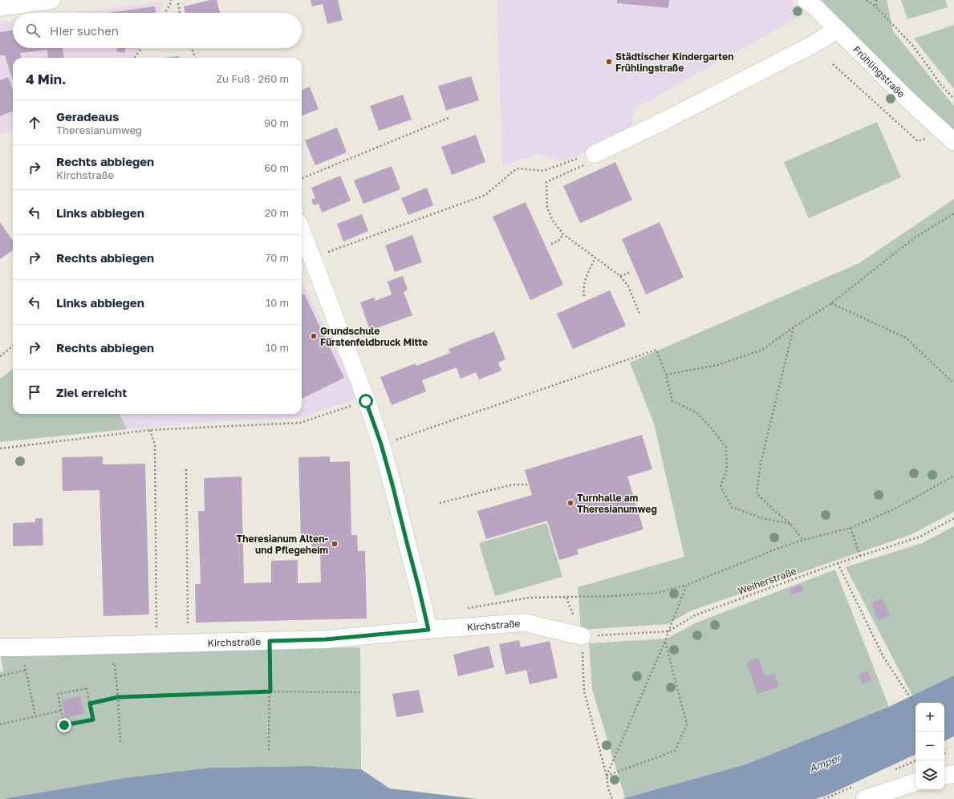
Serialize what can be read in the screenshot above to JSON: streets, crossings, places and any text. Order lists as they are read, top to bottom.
{
  "streets": {
    "street": ["Frühlingstraße", "Kirchstraße"],
    "path": ["Weiherstraße"]
  },
  "crossings": [
    ["Weiherstraße", "Kirchstraße"]
  ],
  "water": ["Amper"],
  "places": [
    "Städtischer Kindergarten Frühlingstraße",
    "Grundschule Fürstenfeldbruck Mitte",
    "Turnhalle am Theresianumweg",
    "Theresianum Alten- und Pflegeheim"
  ],
  "page": {
    "search": "Hier suchen",
    "heading": ["4 Min.", "Zu Fuß · 260 m"],
    "list": [
      ["Geradeaus", "Theresianumweg", "90 m"],
      ["Rechts abbiegen", "Kirchstraße", "60 m"],
      ["Links abbiegen", "20 m"],
      ["Rechts abbiegen", "70 m"],
      ["Links abbiegen", "10 m"],
      ["Rechts abbiegen", "10 m"],
      "Ziel erreicht"
    ],
    "map_buttons": ["+", "−"]
  }
}
